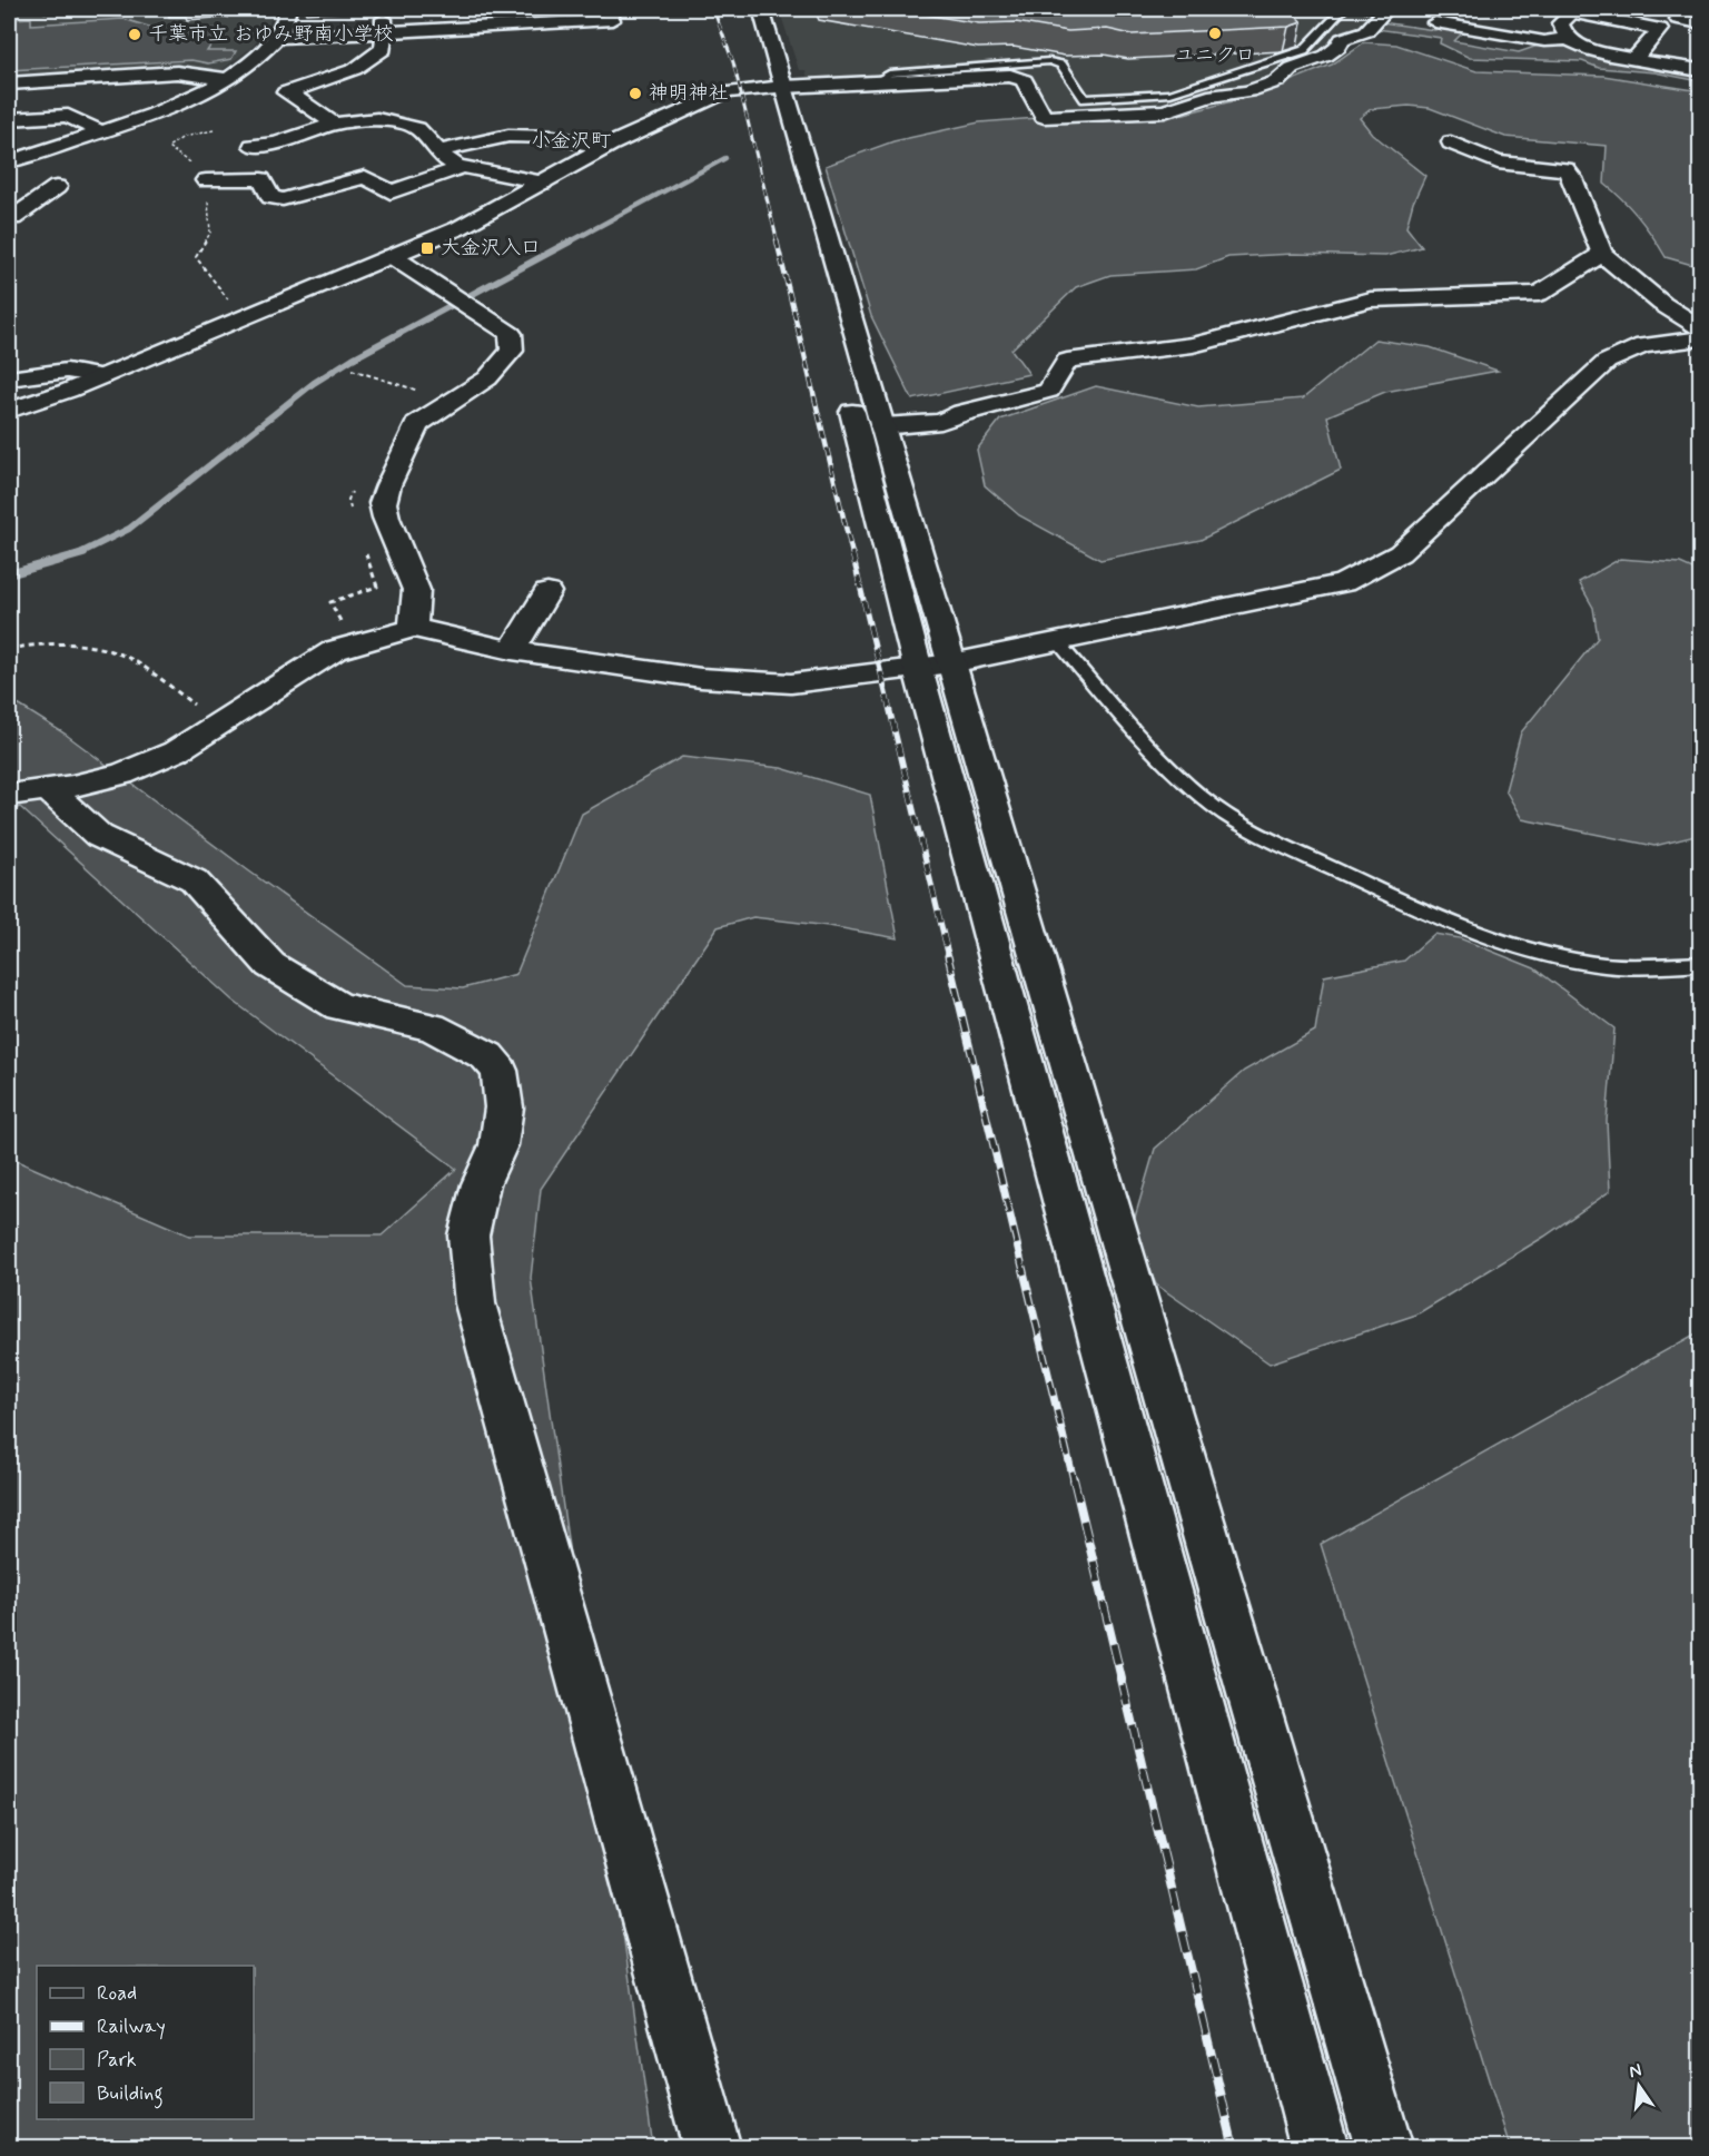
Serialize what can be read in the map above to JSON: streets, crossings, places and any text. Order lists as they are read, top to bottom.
{
  "districts": ["小金沢町"],
  "places": {
    "other": ["ユニクロ", "千葉市立 おゆみ野南小学校", "神明神社"],
    "transit": ["大金沢入口"]
  },
  "legend": [
    "Road",
    "Railway",
    "Park",
    "Building"
  ],
  "north": "top"
}
